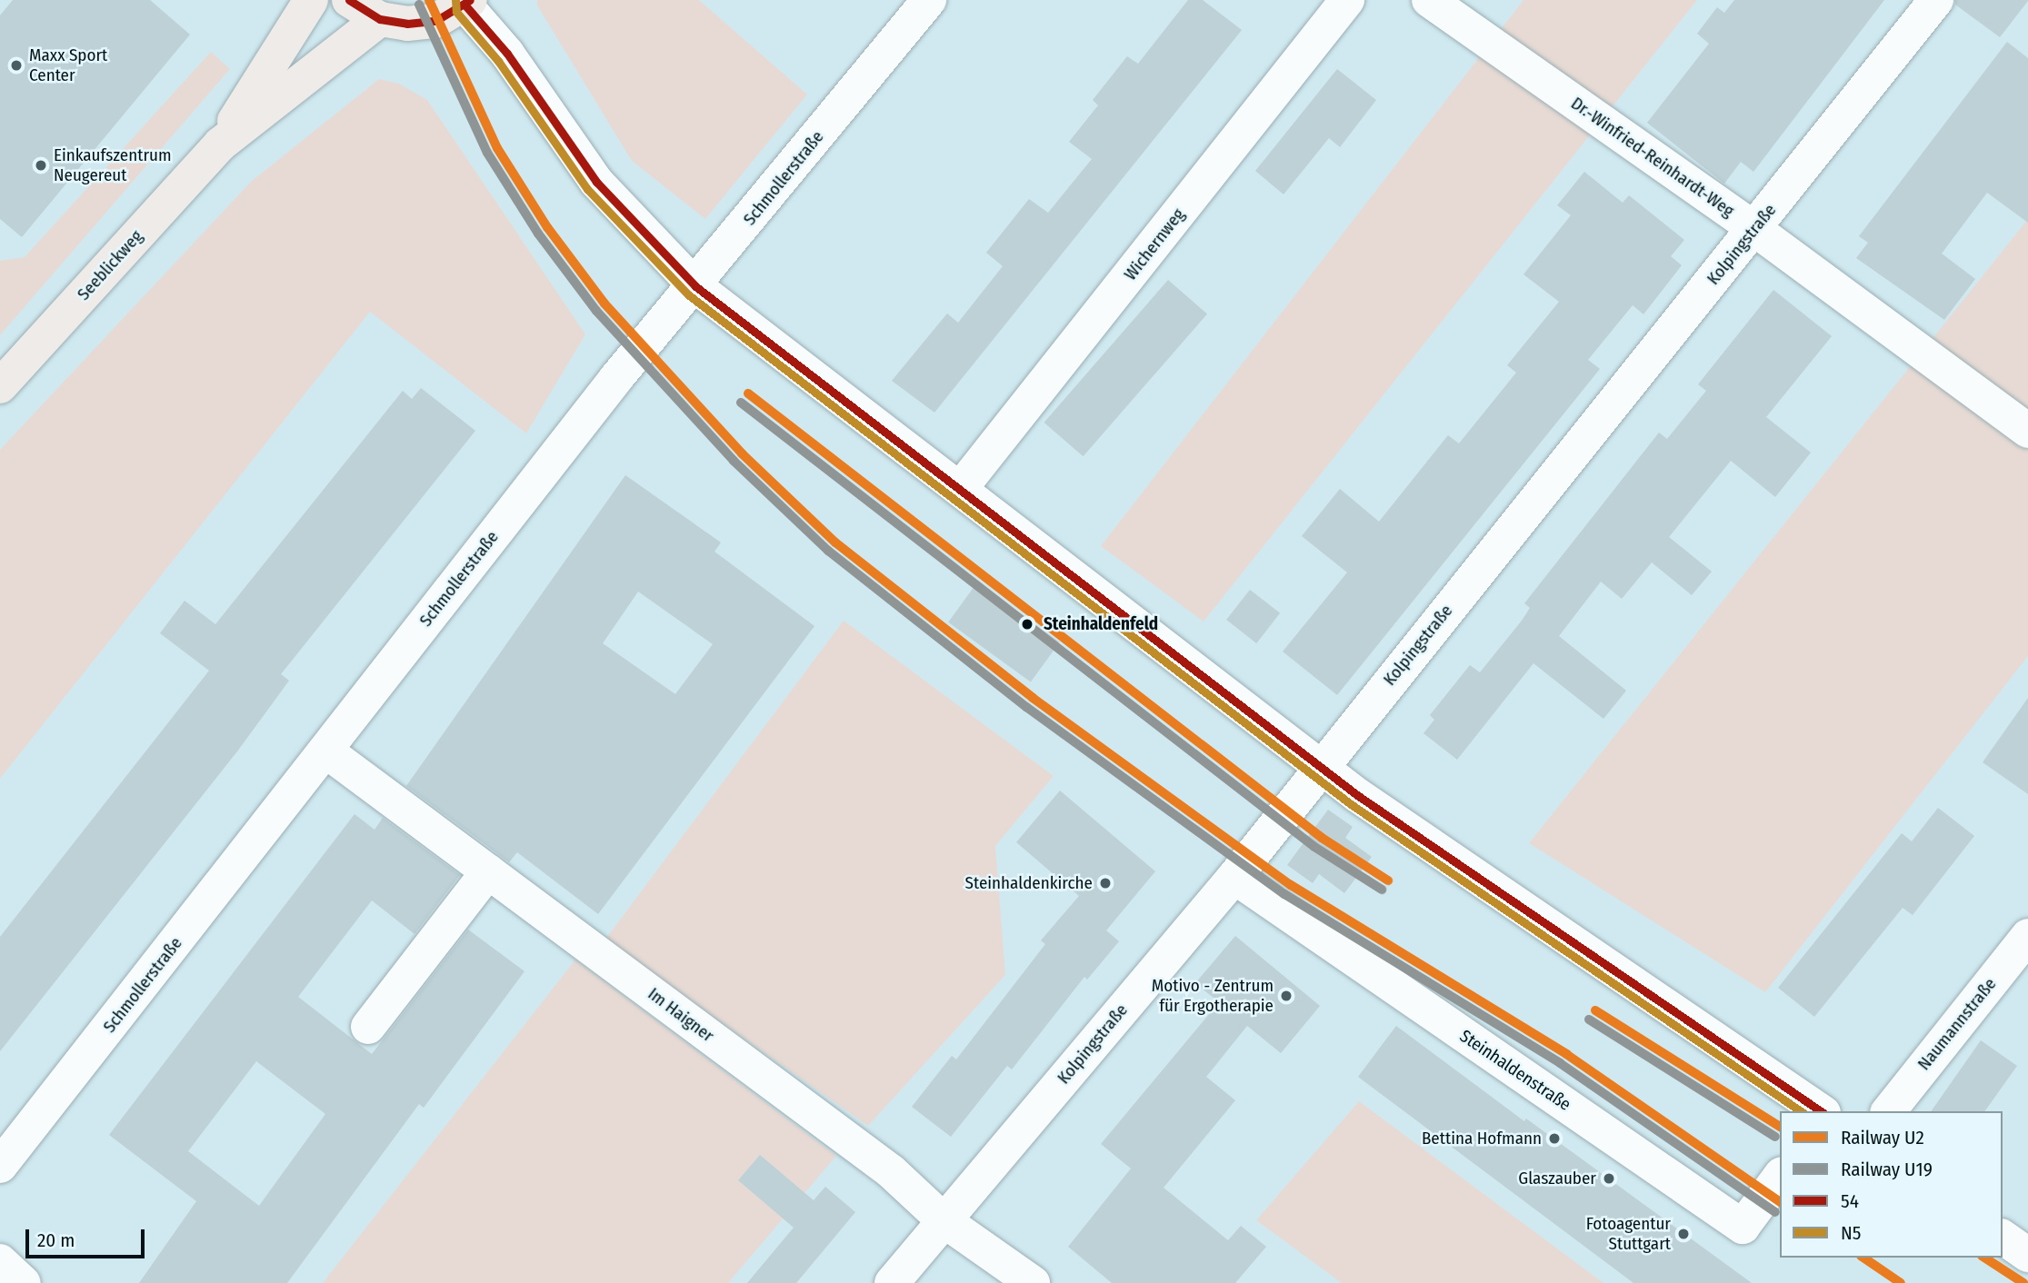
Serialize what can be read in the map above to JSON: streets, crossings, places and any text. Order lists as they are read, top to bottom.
{
  "streets": {
    "main road": ["Seeblickweg"],
    "street": [
      "Dr.-Winfried-Reinhardt-Weg",
      "Schmollerstraße",
      "Wichernweg",
      "Kolpingstraße",
      "Im Haigner",
      "Naumannstraße",
      "Steinhaldenstraße"
    ]
  },
  "crossings": [
    ["Dr.-Winfried-Reinhardt-Weg", "Kolpingstraße"],
    ["Schmollerstraße", "Im Haigner"],
    ["Kolpingstraße", "Im Haigner"],
    ["Kolpingstraße", "Steinhaldenstraße"]
  ],
  "places": [
    "Maxx Sport Center",
    "Einkaufszentrum Neugereut",
    "Steinhaldenfeld",
    "Steinhaldenkirche",
    "Motivo - Zentrum für Ergotherapie",
    "Bettina Hofmann",
    "Glaszauber",
    "Fotoagentur Stuttgart"
  ],
  "lines": [
    "rail line U2",
    "transit line 54",
    "transit line N5",
    "rail line U19"
  ],
  "legend": [
    "Railway U2",
    "Railway U19",
    "54",
    "N5"
  ],
  "scale_bar": "20 m"
}
